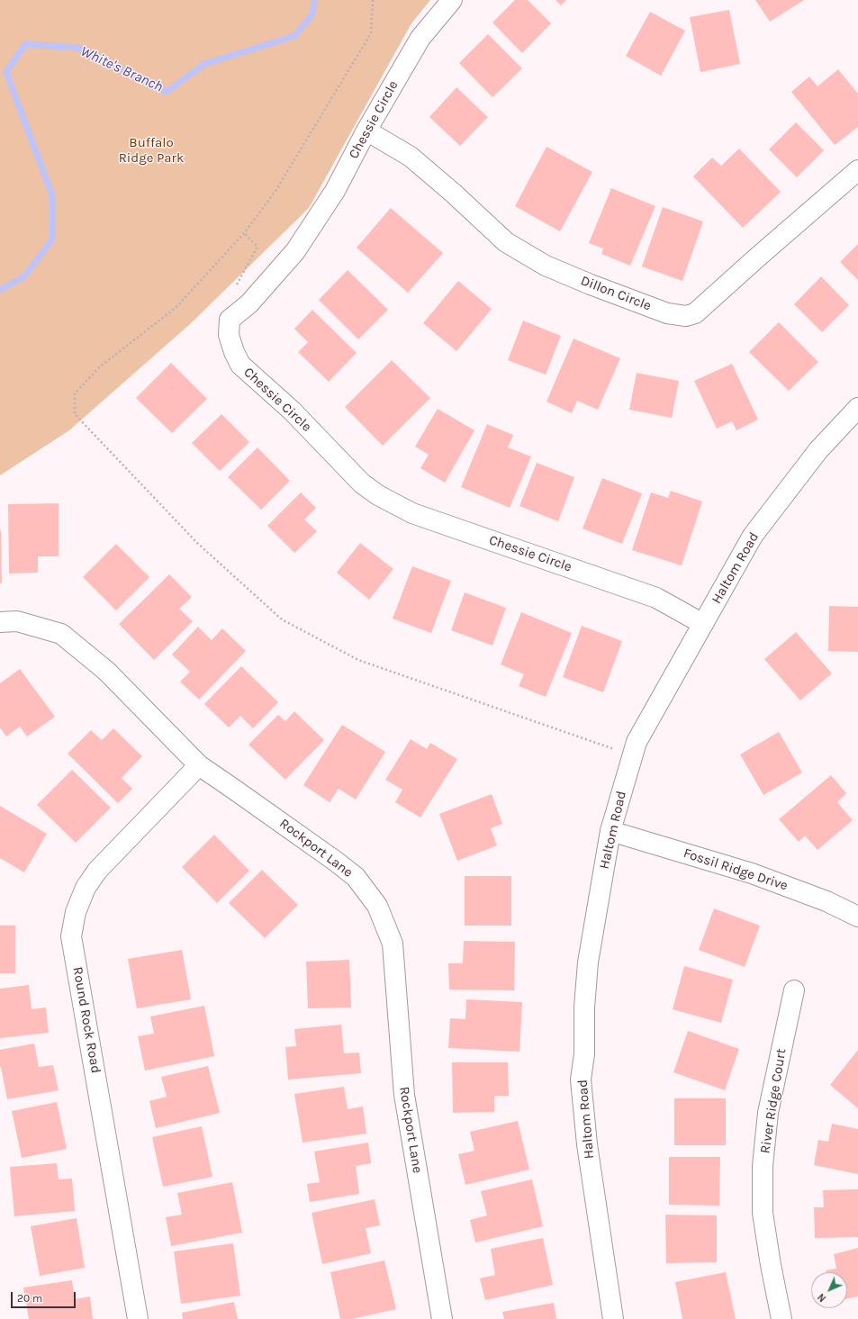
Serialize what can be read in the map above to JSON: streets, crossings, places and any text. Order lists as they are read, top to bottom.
{
  "streets": {
    "street": [
      "Chessie Circle",
      "Dillon Circle",
      "Haltom Road",
      "Rockport Lane",
      "Fossil Ridge Drive",
      "Round Rock Road",
      "River Ridge Court"
    ]
  },
  "crossings": [
    ["Chessie Circle", "Dillon Circle"],
    ["Chessie Circle", "Haltom Road"],
    ["Haltom Road", "Fossil Ridge Drive"],
    ["Rockport Lane", "Round Rock Road"]
  ],
  "water": ["White's Branch"],
  "parks": ["Buffalo Ridge Park"],
  "scale_bar": "20 m",
  "north": "bottom left"
}
